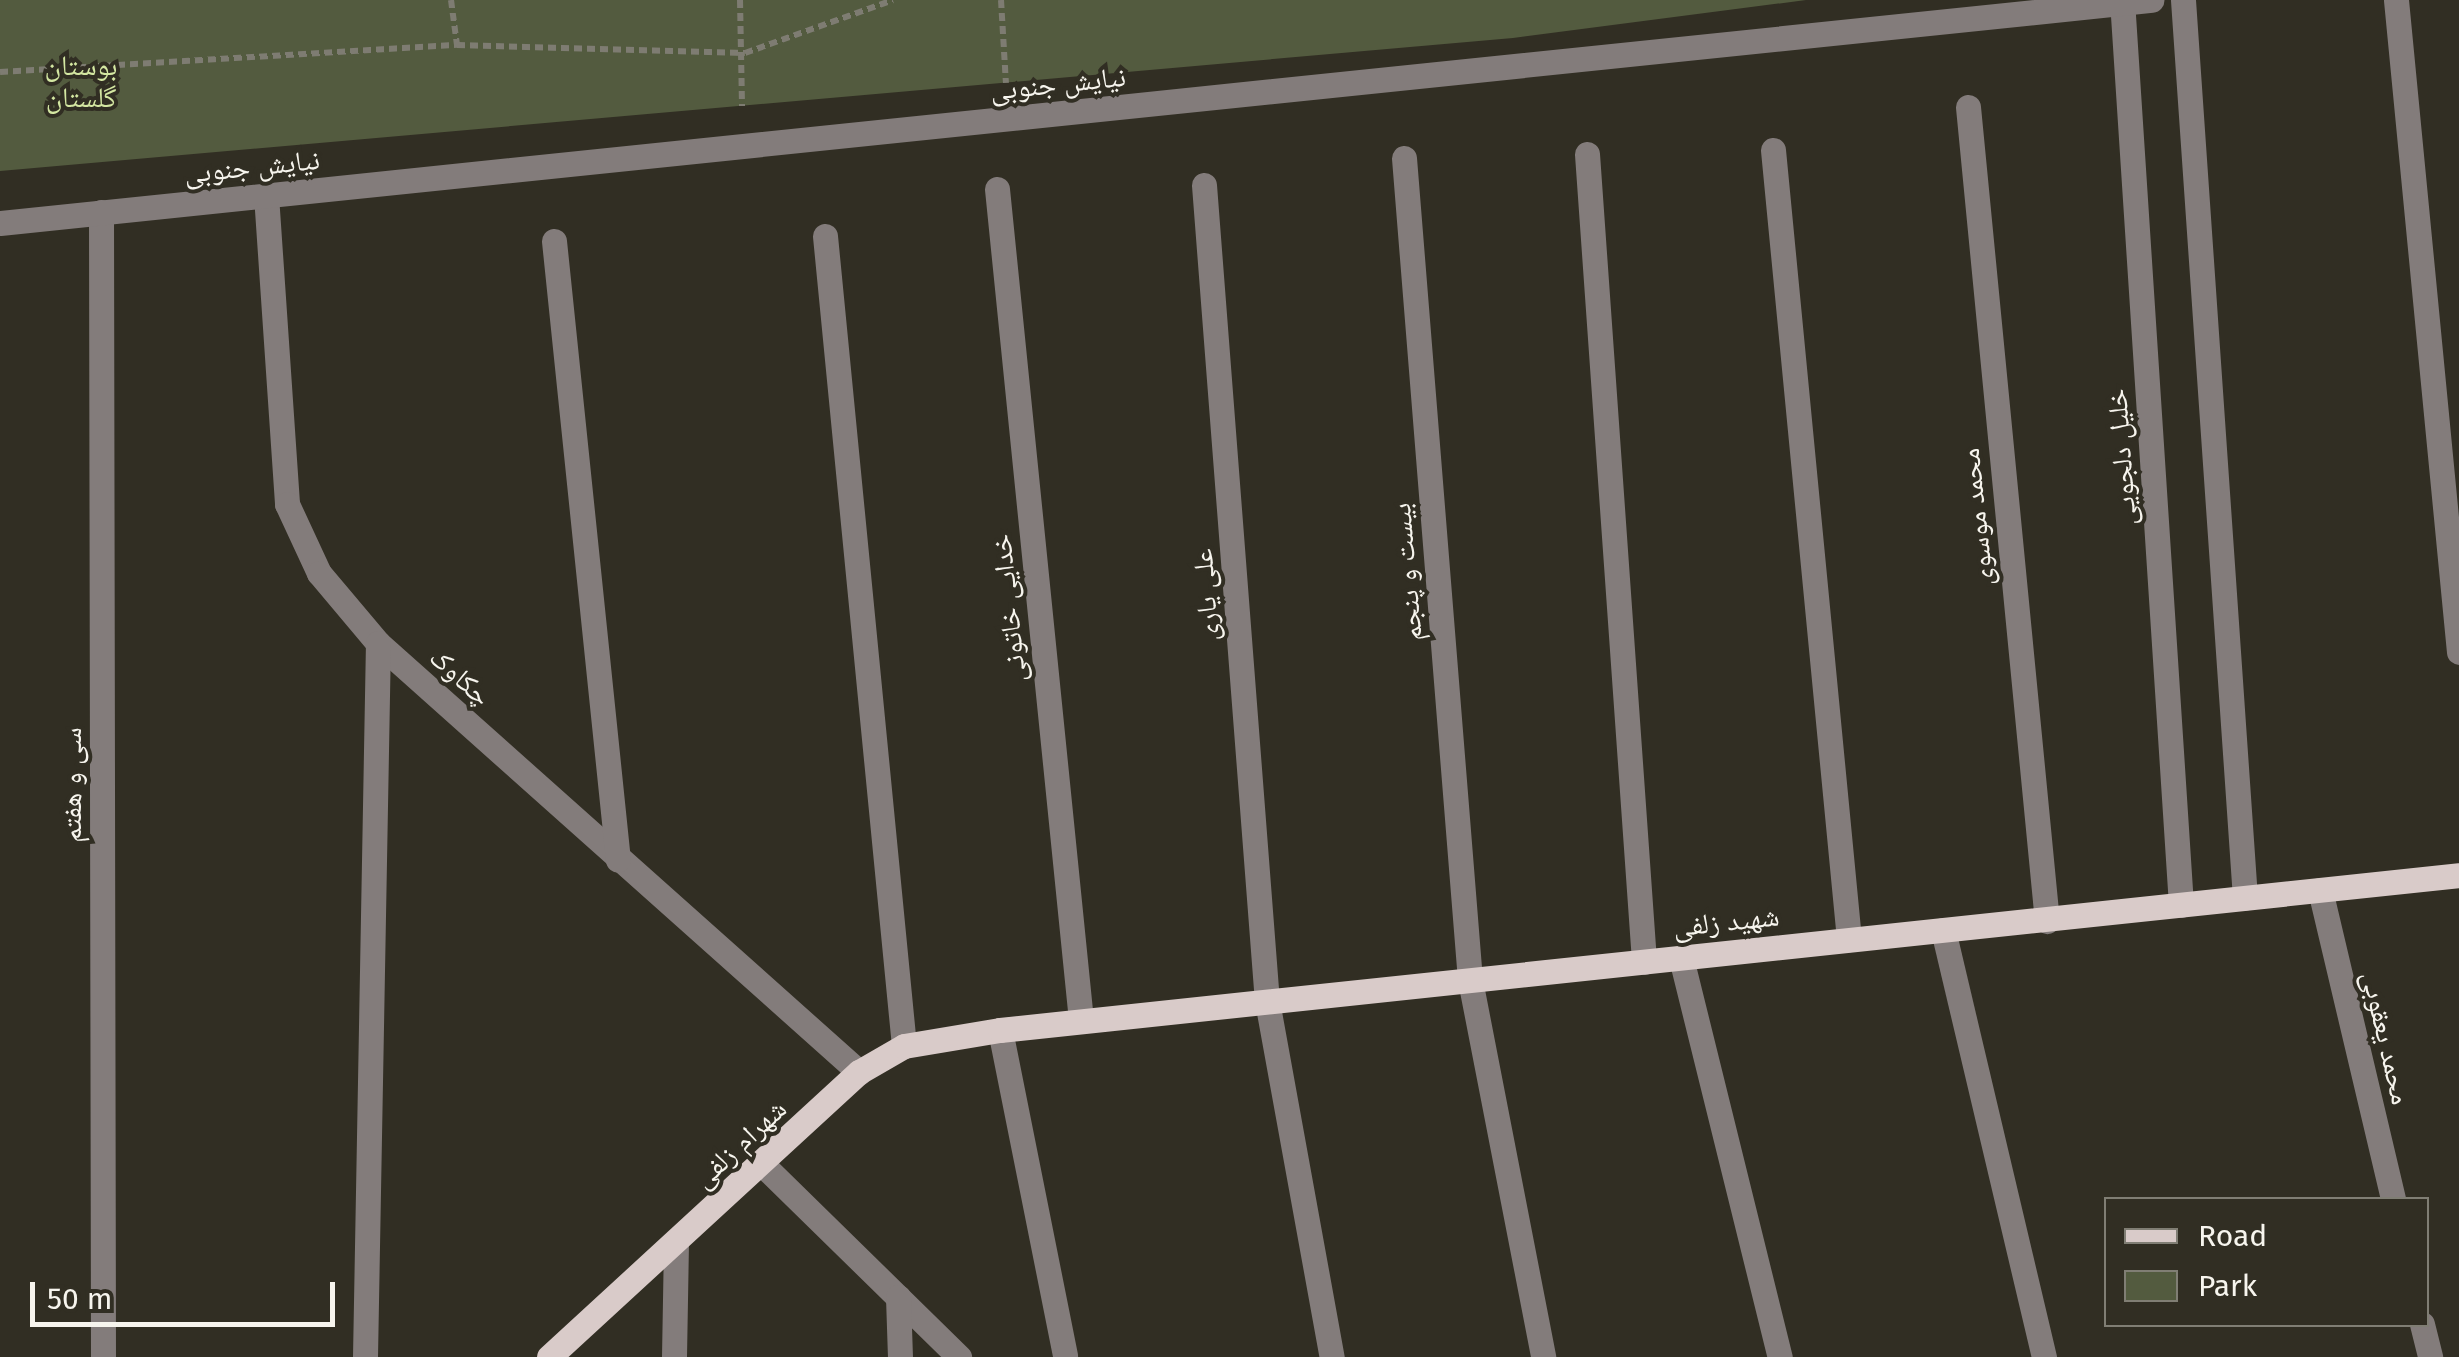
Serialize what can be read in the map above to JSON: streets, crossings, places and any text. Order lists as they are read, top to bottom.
{
  "streets": {
    "main road": ["شهید زلفی", "شهرام زلفی"],
    "street": [
      "نیایش جنوبی",
      "خلیل دلجویی",
      "محمد موسوی",
      "بیست و پنجم",
      "علی یاری",
      "خدایی خاتونی",
      "چکاوک",
      "سی و هفتم",
      "محمد یعقوبی"
    ]
  },
  "crossings": [
    ["نیایش جنوبی", "خلیل دلجویی"],
    ["نیایش جنوبی", "چکاوک"],
    ["نیایش جنوبی", "سی و هفتم"],
    ["خلیل دلجویی", "شهید زلفی"],
    ["محمد موسوی", "شهید زلفی"],
    ["بیست و پنجم", "شهید زلفی"],
    ["علی یاری", "شهید زلفی"],
    ["خدایی خاتونی", "شهید زلفی"],
    ["چکاوک", "شهرام زلفی"],
    ["شهید زلفی", "محمد یعقوبی"],
    ["شهید زلفی", "شهرام زلفی"]
  ],
  "parks": ["بوستان گلستان"],
  "legend": ["Road", "Park"],
  "scale_bar": "50 m"
}
